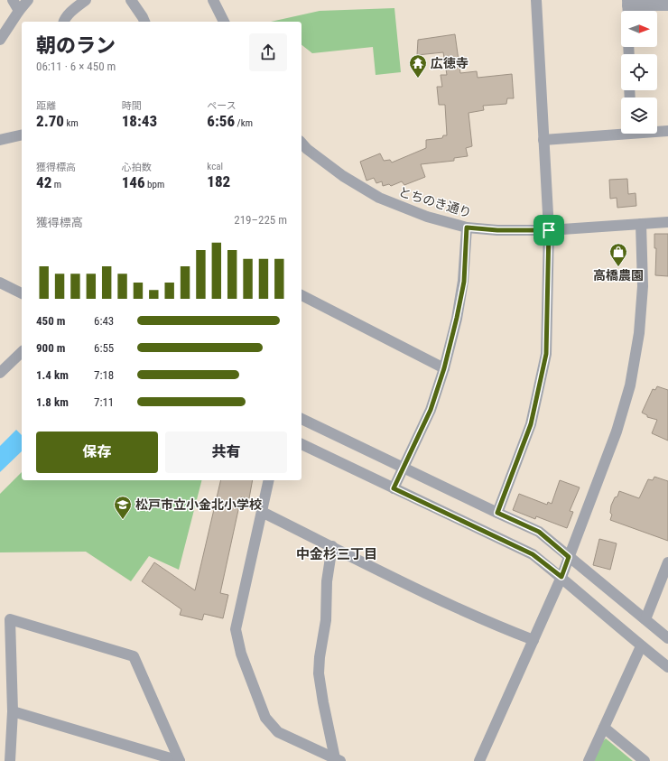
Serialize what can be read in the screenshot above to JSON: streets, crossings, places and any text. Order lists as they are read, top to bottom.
{
  "streets": {
    "street": ["とちのき通り"]
  },
  "districts": ["中金杉三丁目"],
  "places": {
    "temple": ["広徳寺"],
    "shop": ["高橋農園"],
    "school or university": ["松戸市立小金北小学校"]
  },
  "north": "right",
  "page": {
    "heading": ["朝のラン", "06:11 · 6 × 450 m"],
    "stats": [
      ["距離", "2.70 km"],
      ["時間", "18:43"],
      ["ペース", "6:56 /km"],
      ["獲得標高", "42 m"],
      ["心拍数", "146 bpm"],
      ["kcal", "182"]
    ],
    "chart": ["獲得標高", "219–225 m"],
    "list": [
      {
        "name": "450 m",
        "note": "6:43"
      },
      {
        "name": "900 m",
        "note": "6:55"
      },
      {
        "name": "1.4 km",
        "note": "7:18"
      },
      {
        "name": "1.8 km",
        "note": "7:11"
      }
    ],
    "buttons": ["保存", "共有"]
  }
}
